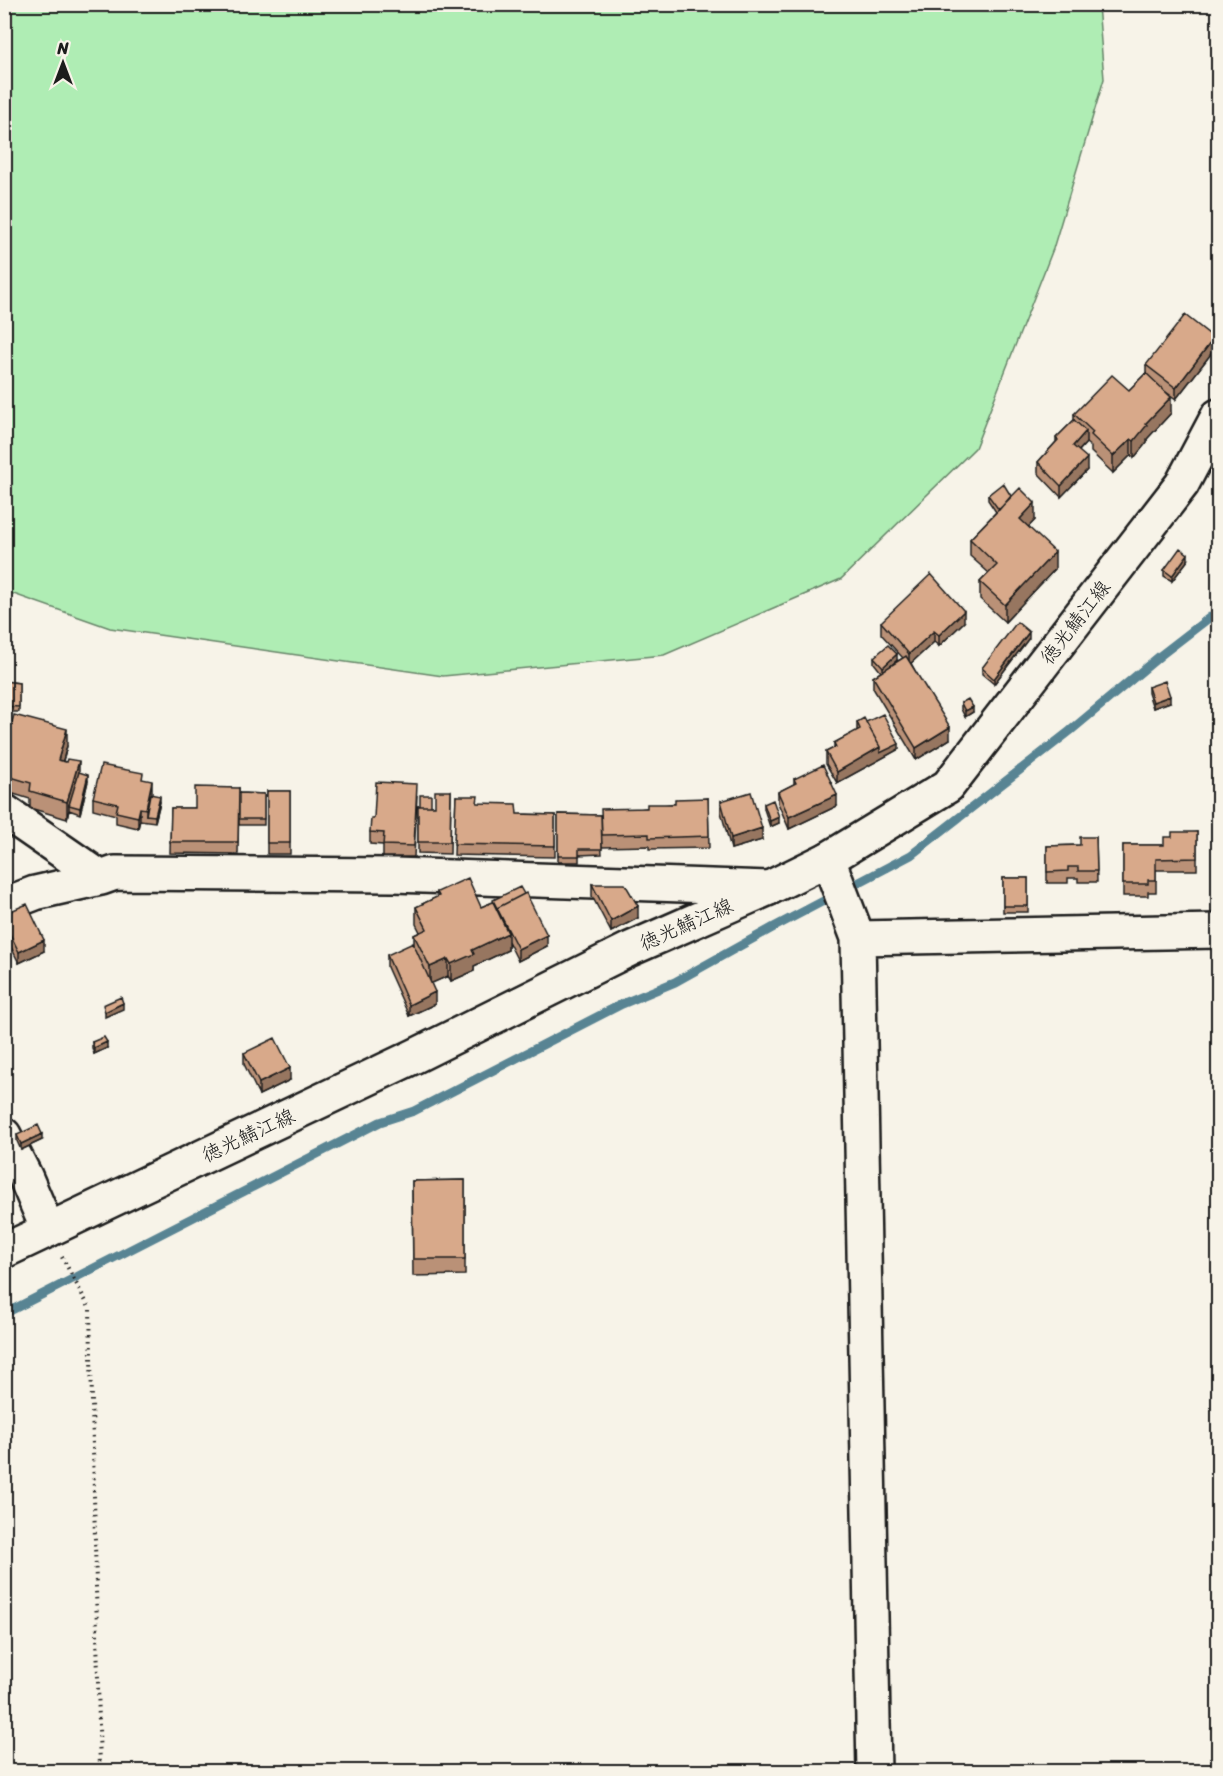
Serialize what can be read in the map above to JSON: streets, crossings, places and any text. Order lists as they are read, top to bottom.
{
  "streets": {
    "street": ["徳光鯖江線"]
  },
  "north": "top"
}
